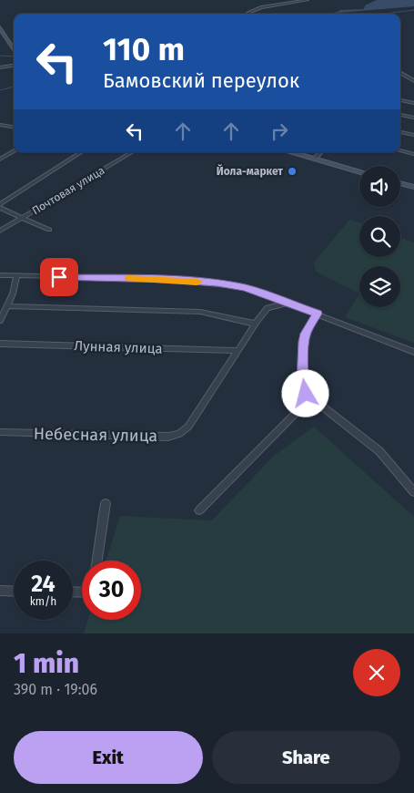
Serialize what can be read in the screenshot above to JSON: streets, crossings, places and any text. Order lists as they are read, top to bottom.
{
  "streets": {
    "street": ["Почтовая улица", "Лунная улица", "Небесная улица"]
  },
  "crossings": [
    ["Лунная улица", "Небесная улица"]
  ],
  "places": ["Йола-маркет"],
  "page": {
    "turn": ["110 m", "Бамовский переулок"],
    "speed": "24 km/h",
    "limit": "30",
    "heading": ["1 min", "390 m · 19:06"],
    "buttons": ["Exit", "Share"]
  }
}
